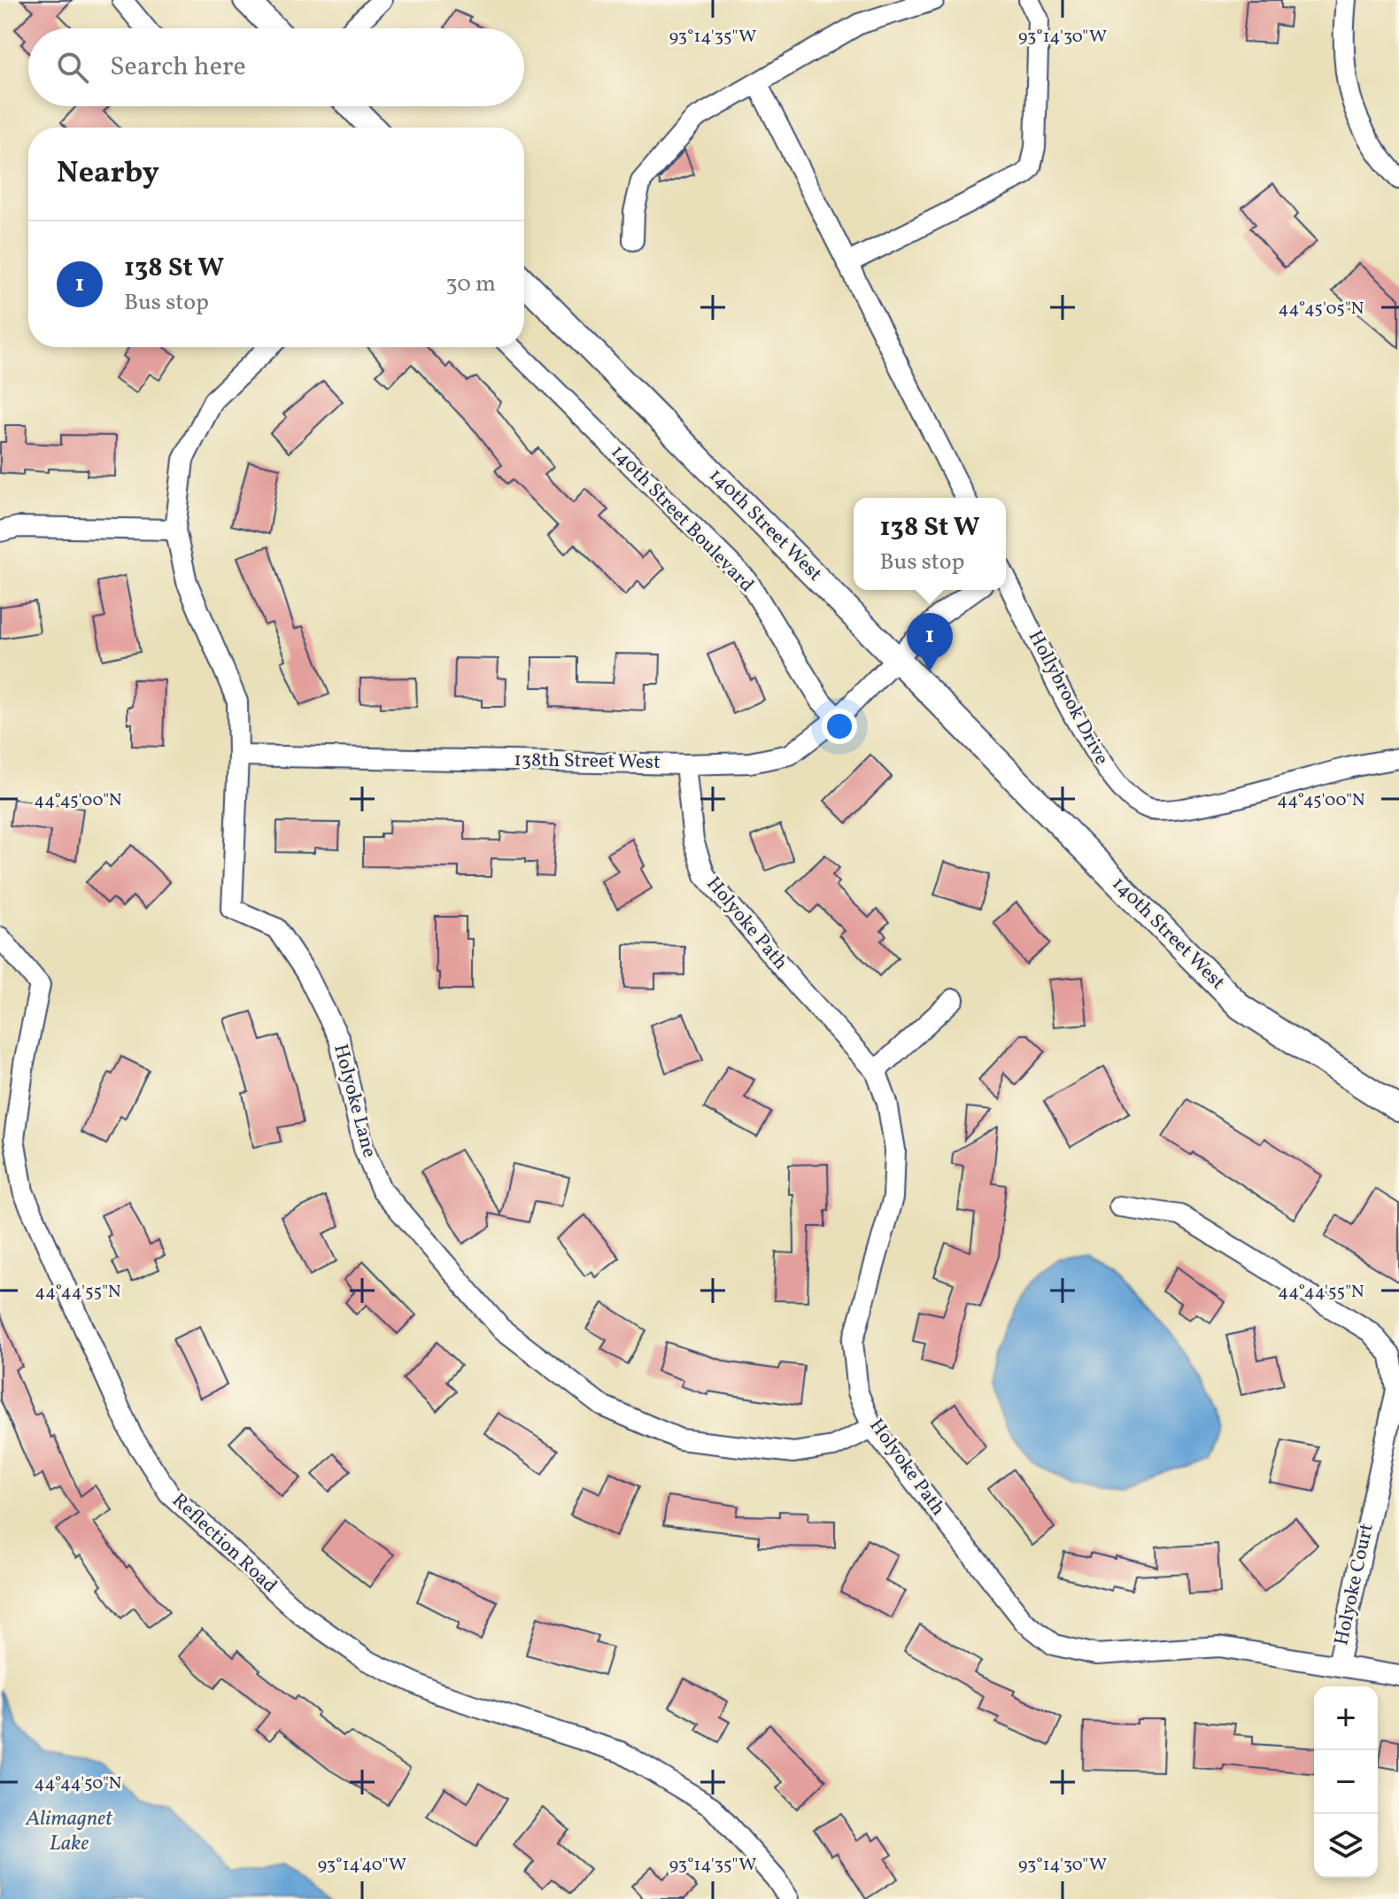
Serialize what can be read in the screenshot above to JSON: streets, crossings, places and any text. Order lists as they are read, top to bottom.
{
  "streets": {
    "street": [
      "140th Street Boulevard",
      "140th Street West",
      "Hollybrook Drive",
      "138th Street West",
      "Holyoke Path",
      "Holyoke Lane",
      "Reflection Road",
      "Holyoke Court"
    ]
  },
  "crossings": [
    ["140th Street Boulevard", "138th Street West"],
    ["140th Street West", "138th Street West"],
    ["138th Street West", "Holyoke Path"],
    ["138th Street West", "Holyoke Lane"],
    ["Holyoke Path", "Holyoke Lane"],
    ["Holyoke Path", "Holyoke Court"]
  ],
  "water": ["Alimagnet Lake"],
  "page": {
    "search": "Search here",
    "heading": "Nearby",
    "list": [
      {
        "mark": "1",
        "name": "138 St W",
        "note": "Bus stop",
        "value": "30 m"
      }
    ],
    "popup": ["138 St W", "Bus stop"],
    "pins": "1",
    "map_buttons": ["+", "−"]
  },
  "coordinates": [
    "93°14'35\"W",
    "93°14'30\"W",
    "44°45'05\"N",
    "44°45'00\"N",
    "44°44'55\"N",
    "44°44'50\"N",
    "93°14'40\"W"
  ]
}
